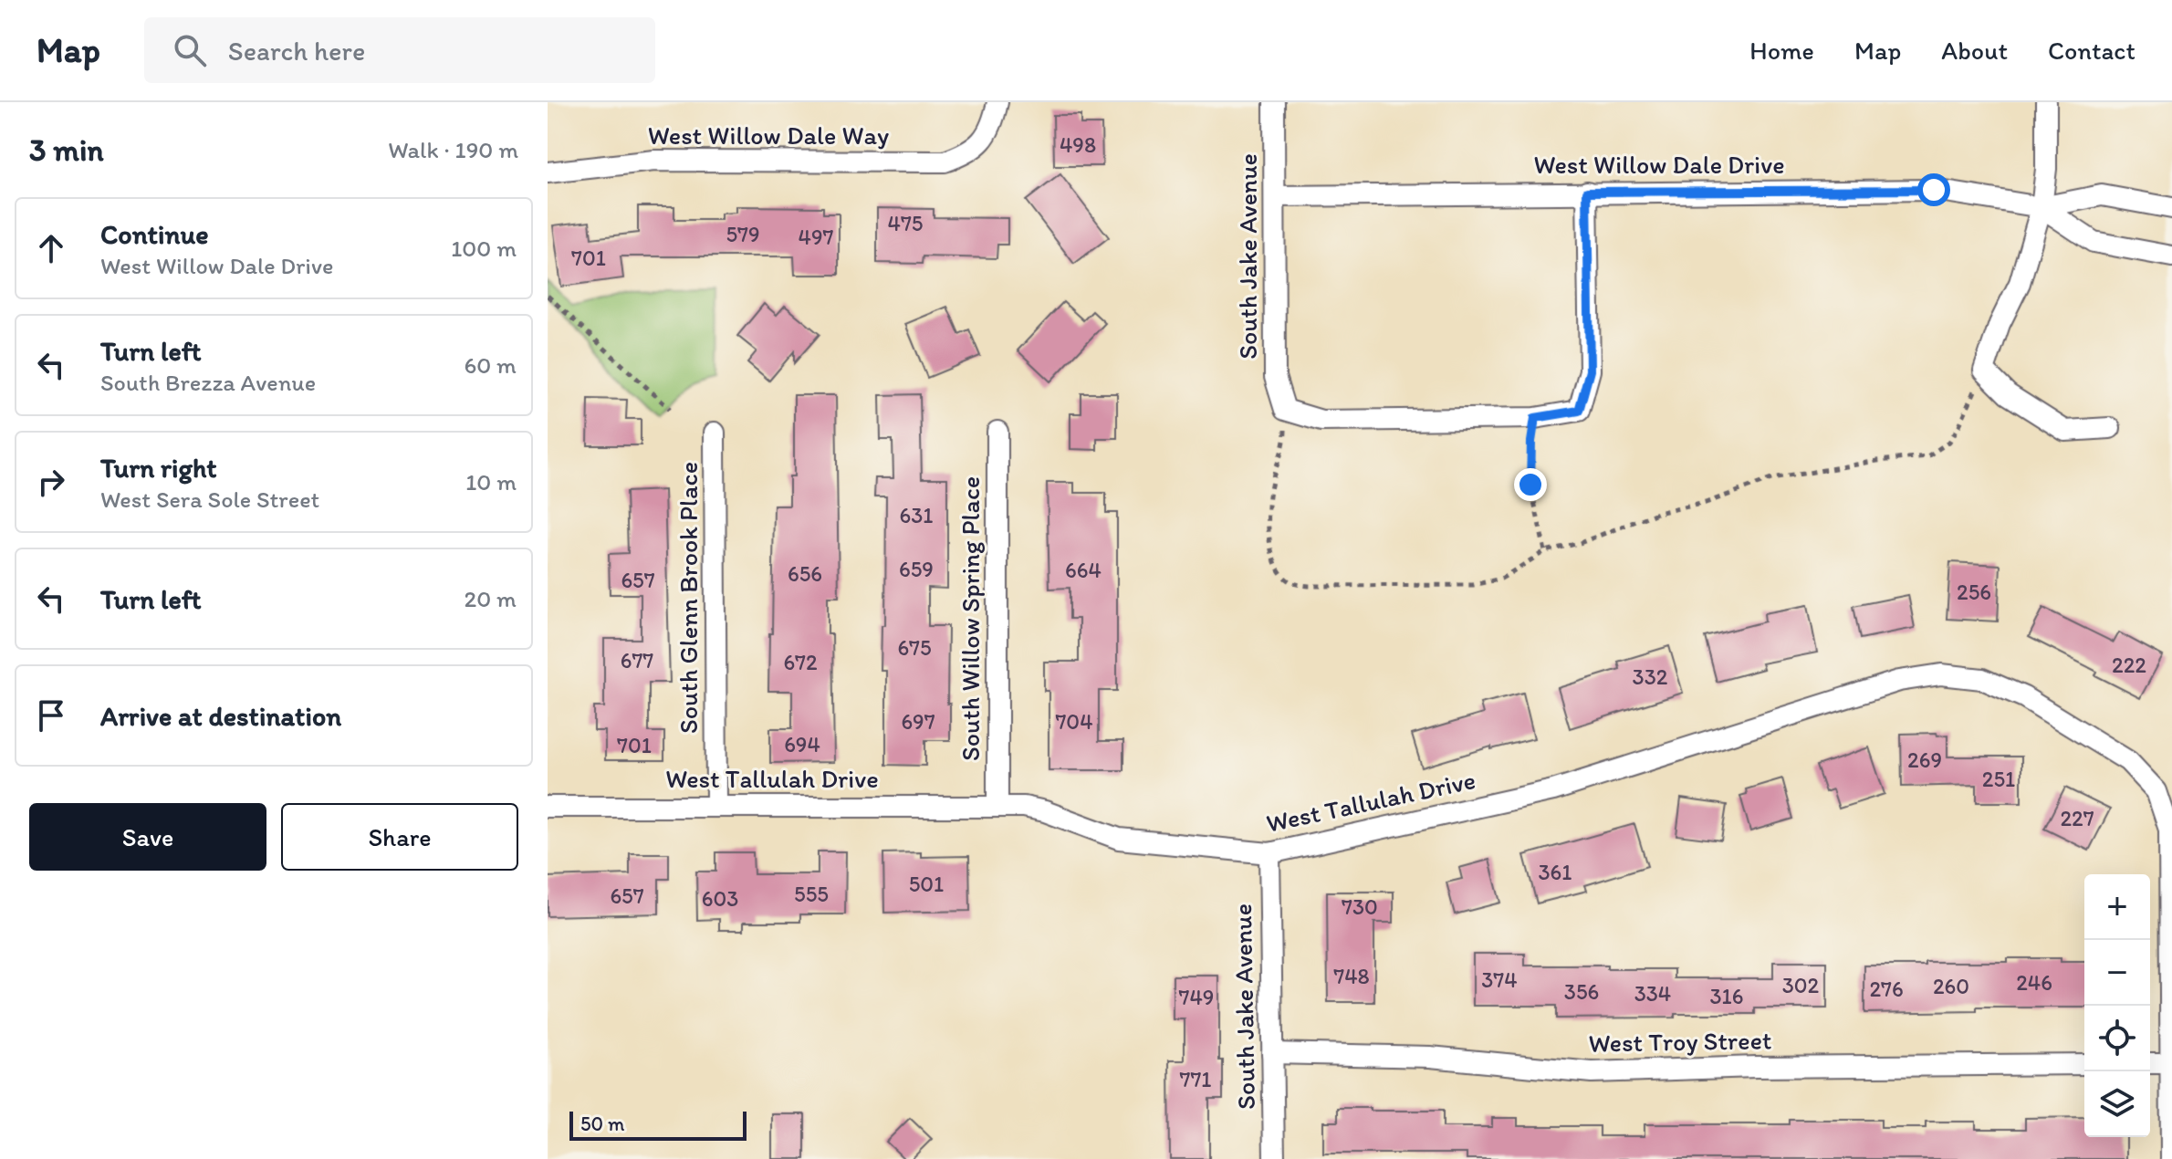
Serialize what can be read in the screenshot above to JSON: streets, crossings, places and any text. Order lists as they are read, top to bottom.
{
  "streets": {
    "street": [
      "West Willow Dale Way",
      "West Willow Dale Drive",
      "South Jake Avenue",
      "South Glenn Brook Place",
      "South Willow Spring Place",
      "West Tallulah Drive",
      "West Troy Street"
    ]
  },
  "crossings": [
    ["West Willow Dale Drive", "South Jake Avenue"],
    ["South Jake Avenue", "West Tallulah Drive"],
    ["South Jake Avenue", "West Troy Street"],
    ["South Glenn Brook Place", "West Tallulah Drive"],
    ["South Willow Spring Place", "West Tallulah Drive"]
  ],
  "house_numbers": [
    "498",
    "475",
    "579",
    "497",
    "701",
    "631",
    "659",
    "664",
    "656",
    "657",
    "256",
    "675",
    "677",
    "672",
    "222",
    "332",
    "697",
    "704",
    "694",
    "701",
    "269",
    "251",
    "227",
    "361",
    "501",
    "555",
    "657",
    "603",
    "730",
    "748",
    "374",
    "246",
    "302",
    "260",
    "276",
    "356",
    "334",
    "316",
    "749",
    "771"
  ],
  "scale_bar": "50 m",
  "page": {
    "header": "Map",
    "search": "Search here",
    "nav": [
      "Home",
      "Map",
      "About",
      "Contact"
    ],
    "heading": ["3 min", "Walk · 190 m"],
    "list": [
      ["Continue", "West Willow Dale Drive", "100 m"],
      ["Turn left", "South Brezza Avenue", "60 m"],
      ["Turn right", "West Sera Sole Street", "10 m"],
      ["Turn left", "20 m"],
      "Arrive at destination"
    ],
    "buttons": ["Save", "Share"],
    "map_buttons": ["+", "−"],
    "scale": "50 m"
  }
}
